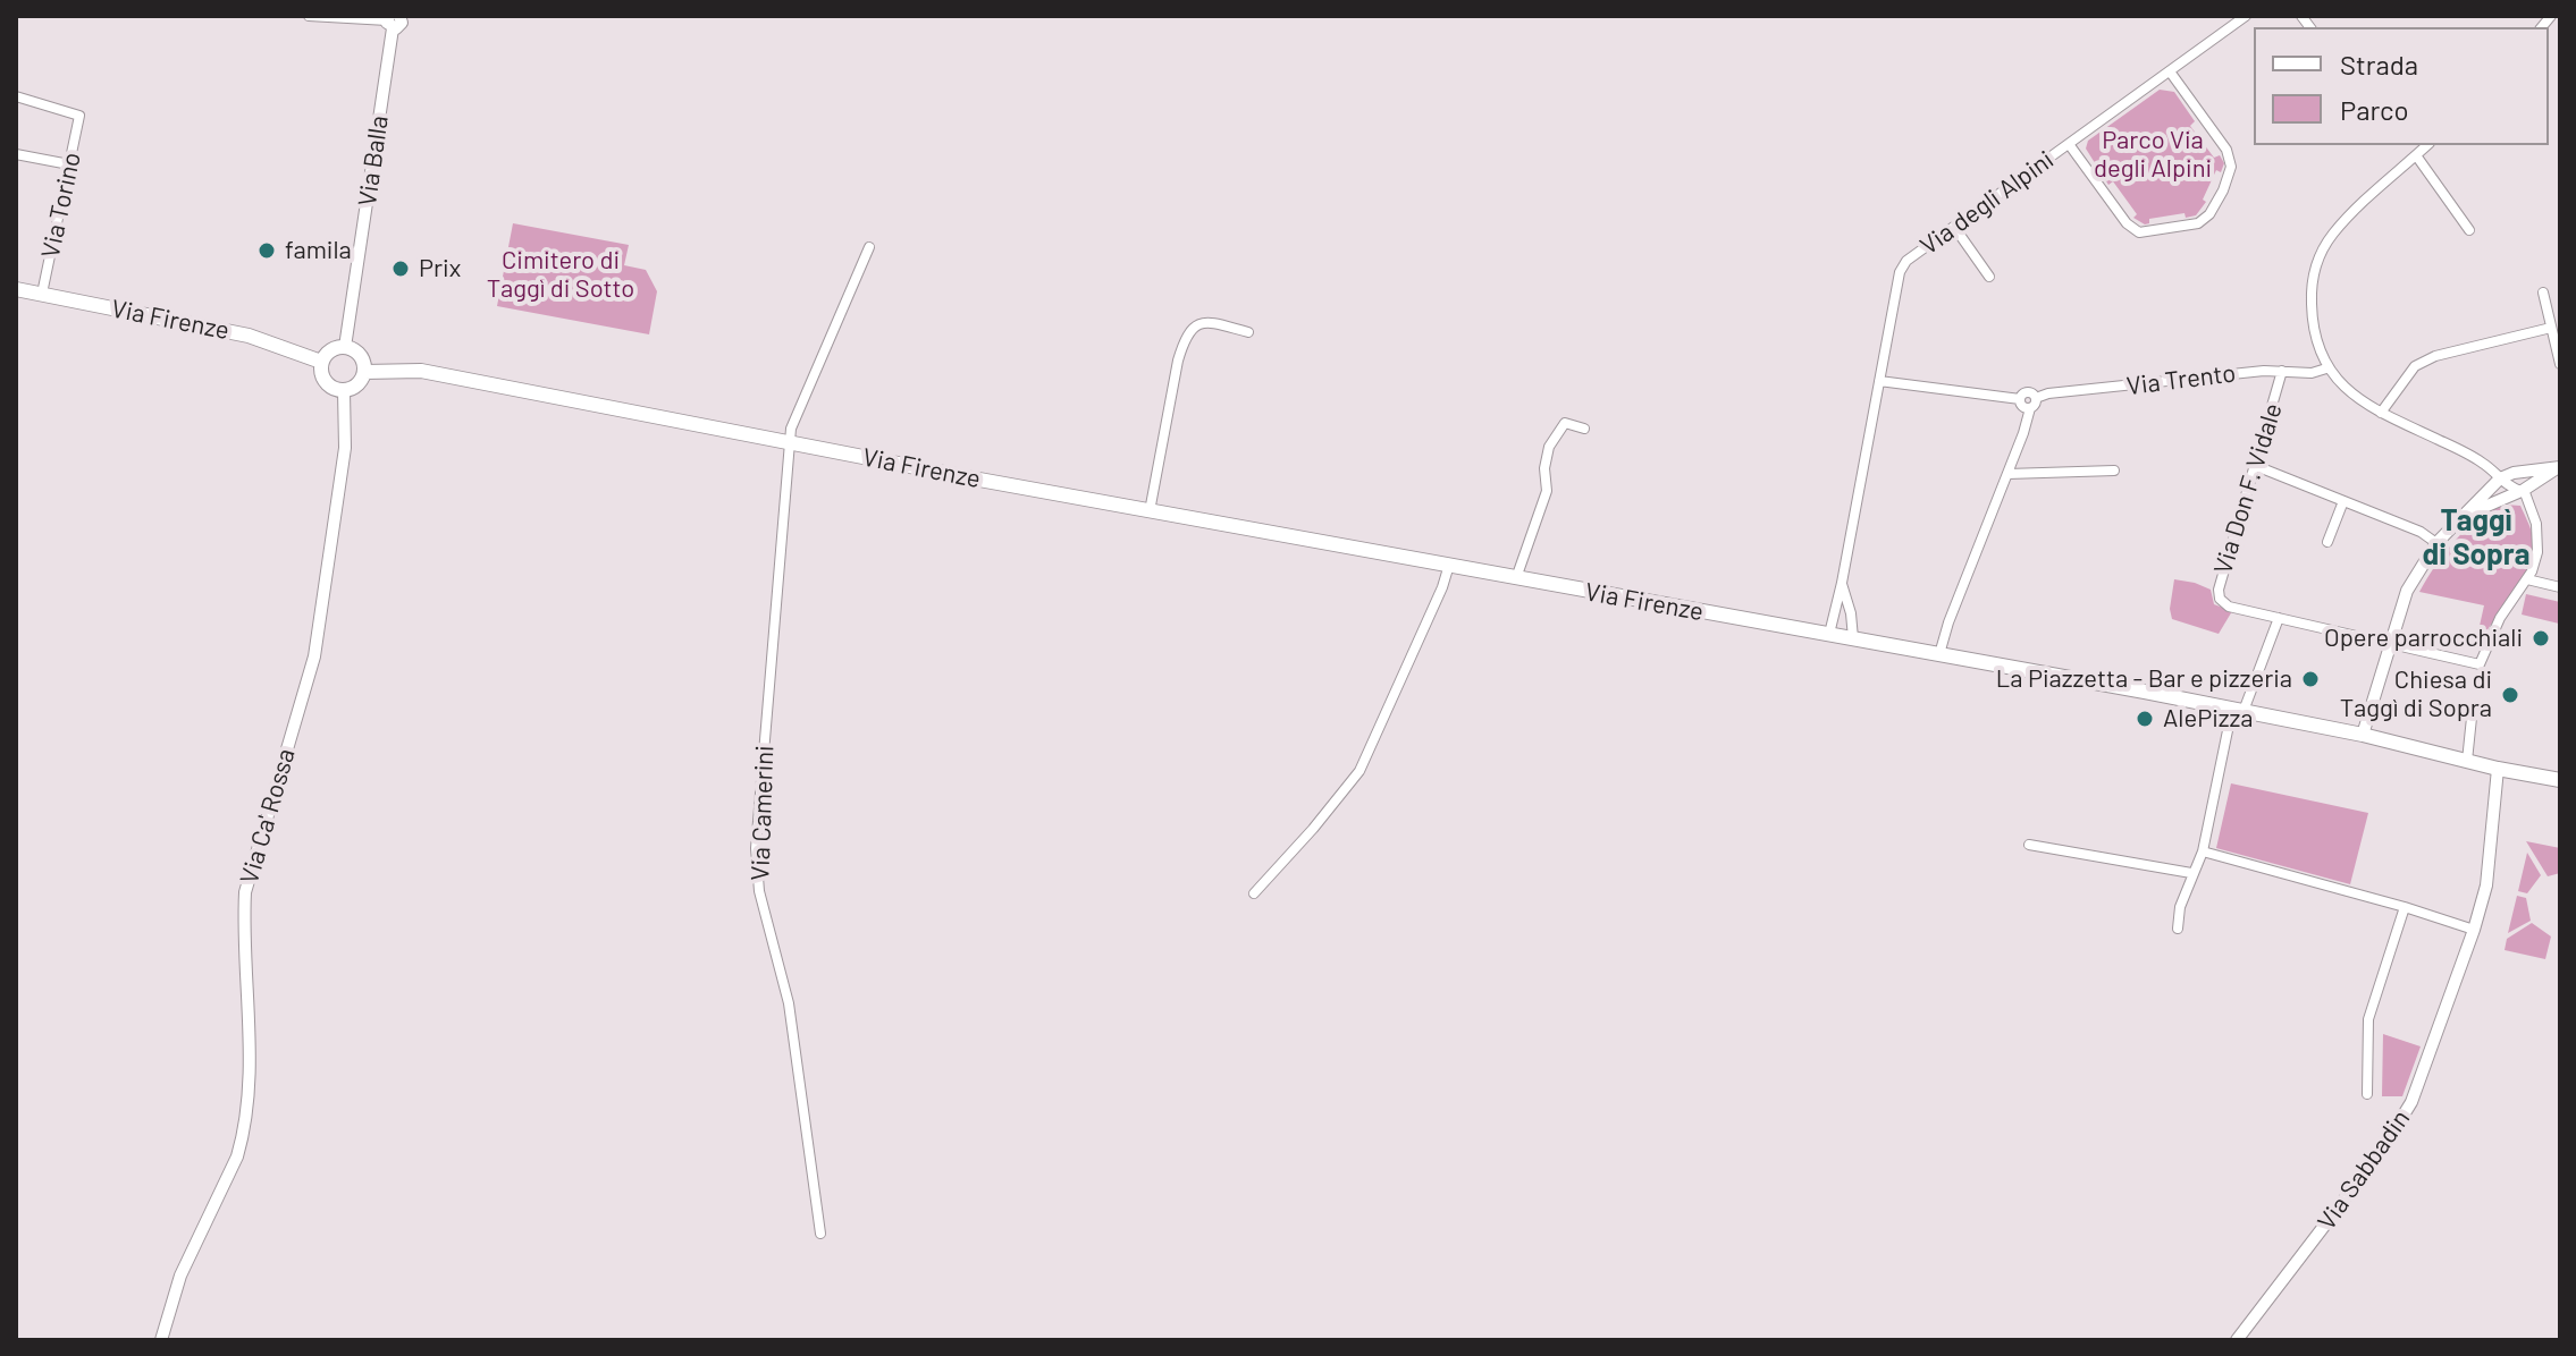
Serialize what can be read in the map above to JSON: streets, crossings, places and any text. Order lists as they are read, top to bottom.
{
  "streets": {
    "main road": ["Via Firenze"],
    "street": [
      "Via Balla",
      "Via degli Alpini",
      "Via Torino",
      "Via Trento",
      "Via Don F. Vidale",
      "Via Camerini",
      "Via Ca' Rossa",
      "Via Sabbadin"
    ]
  },
  "crossings": [
    ["Via Balla", "Via Firenze"],
    ["Via Balla", "Via Ca' Rossa"],
    ["Via degli Alpini", "Via Firenze"],
    ["Via degli Alpini", "Via Trento"],
    ["Via Torino", "Via Firenze"],
    ["Via Firenze", "Via Camerini"],
    ["Via Firenze", "Via Ca' Rossa"],
    ["Via Firenze", "Via Sabbadin"],
    ["Via Trento", "Via Don F. Vidale"]
  ],
  "districts": ["Taggì di Sopra"],
  "parks": ["Parco Via degli Alpini", "Cimitero di Taggì di Sotto"],
  "places": [
    "famila",
    "Prix",
    "Opere parrocchiali",
    "La Piazzetta - Bar e pizzeria",
    "Chiesa di Taggì di Sopra",
    "AlePizza"
  ],
  "legend": ["Strada", "Parco"]
}
